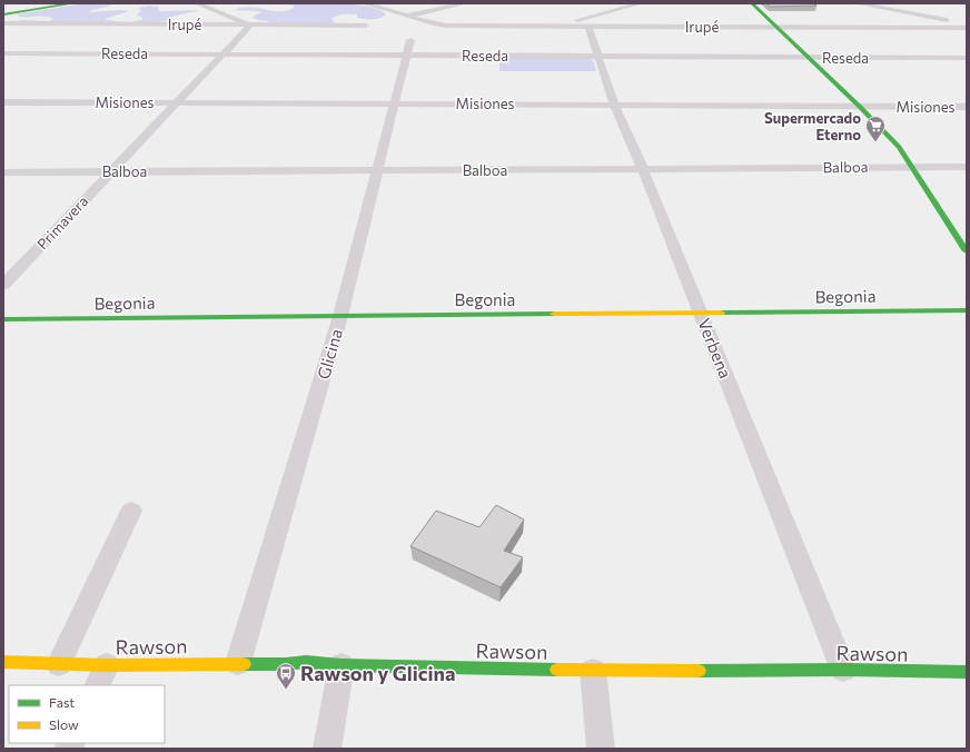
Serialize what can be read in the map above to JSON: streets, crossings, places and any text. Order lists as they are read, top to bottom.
{
  "streets": {
    "street": [
      "Irupé",
      "Reseda",
      "Misiones",
      "Balboa",
      "Primavera",
      "Begonia",
      "Verbena",
      "Glicina",
      "Rawson"
    ]
  },
  "crossings": [
    ["Irupé", "Primavera"],
    ["Irupé", "Verbena"],
    ["Reseda", "Primavera"],
    ["Reseda", "Verbena"],
    ["Reseda", "Glicina"],
    ["Misiones", "Primavera"],
    ["Misiones", "Verbena"],
    ["Misiones", "Glicina"],
    ["Balboa", "Primavera"],
    ["Balboa", "Verbena"],
    ["Balboa", "Glicina"],
    ["Begonia", "Verbena"],
    ["Begonia", "Glicina"],
    ["Verbena", "Rawson"],
    ["Glicina", "Rawson"]
  ],
  "places": {
    "supermarket": ["Supermercado Eterno"],
    "bus stop": ["Rawson y Glicina"]
  },
  "legend": ["Fast", "Slow"]
}
